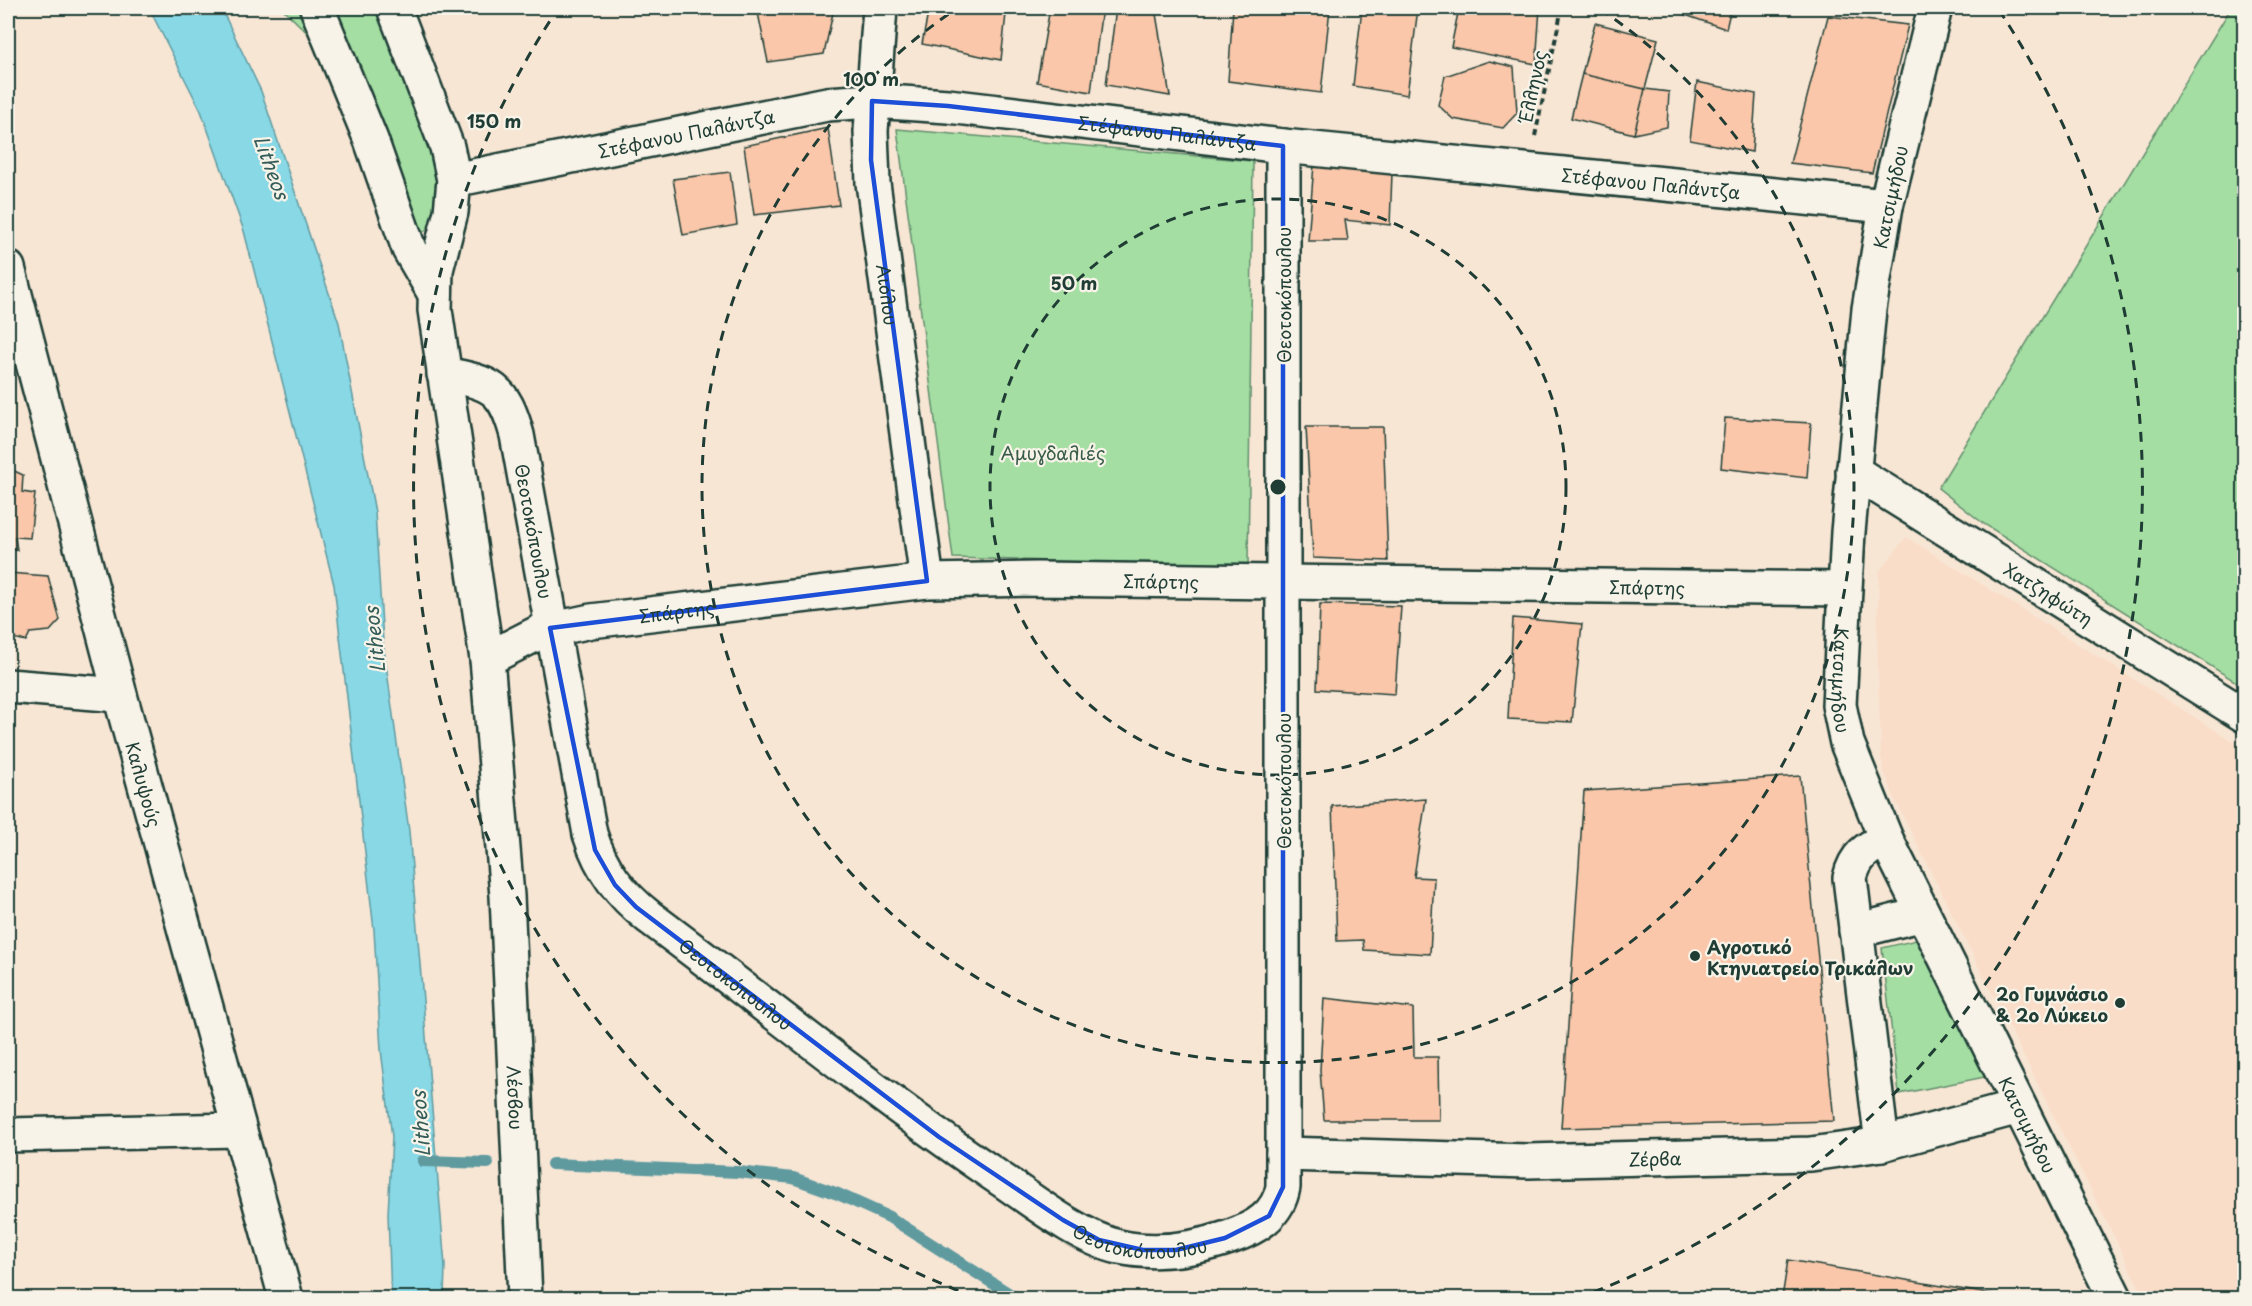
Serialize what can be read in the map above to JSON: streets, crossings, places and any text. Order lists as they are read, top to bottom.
{
  "streets": {
    "street": [
      "Στέφανου Παλάντζα",
      "Κατσιμήδου",
      "Αιόλου",
      "Θεοτοκόπουλου",
      "Σπάρτης",
      "Χατζηφώτη",
      "Καλυψούς",
      "Λέσβου",
      "Ζέρβα"
    ],
    "path": ["Έλληνος"]
  },
  "crossings": [
    ["Έλληνος", "Στέφανου Παλάντζα"],
    ["Στέφανου Παλάντζα", "Κατσιμήδου"],
    ["Στέφανου Παλάντζα", "Αιόλου"],
    ["Στέφανου Παλάντζα", "Θεοτοκόπουλου"],
    ["Κατσιμήδου", "Σπάρτης"],
    ["Κατσιμήδου", "Χατζηφώτη"],
    ["Κατσιμήδου", "Ζέρβα"],
    ["Αιόλου", "Σπάρτης"],
    ["Θεοτοκόπουλου", "Σπάρτης"],
    ["Θεοτοκόπουλου", "Λέσβου"],
    ["Θεοτοκόπουλου", "Ζέρβα"],
    ["Σπάρτης", "Λέσβου"]
  ],
  "water": ["Litheos"],
  "parks": ["Αμυγδαλιές"],
  "places": ["Αγροτικό Κτηνιατρείο Τρικάλων", "2ο Γυμνάσιο & 2ο Λύκειο"],
  "rings": ["100 m", "150 m", "50 m"]
}
